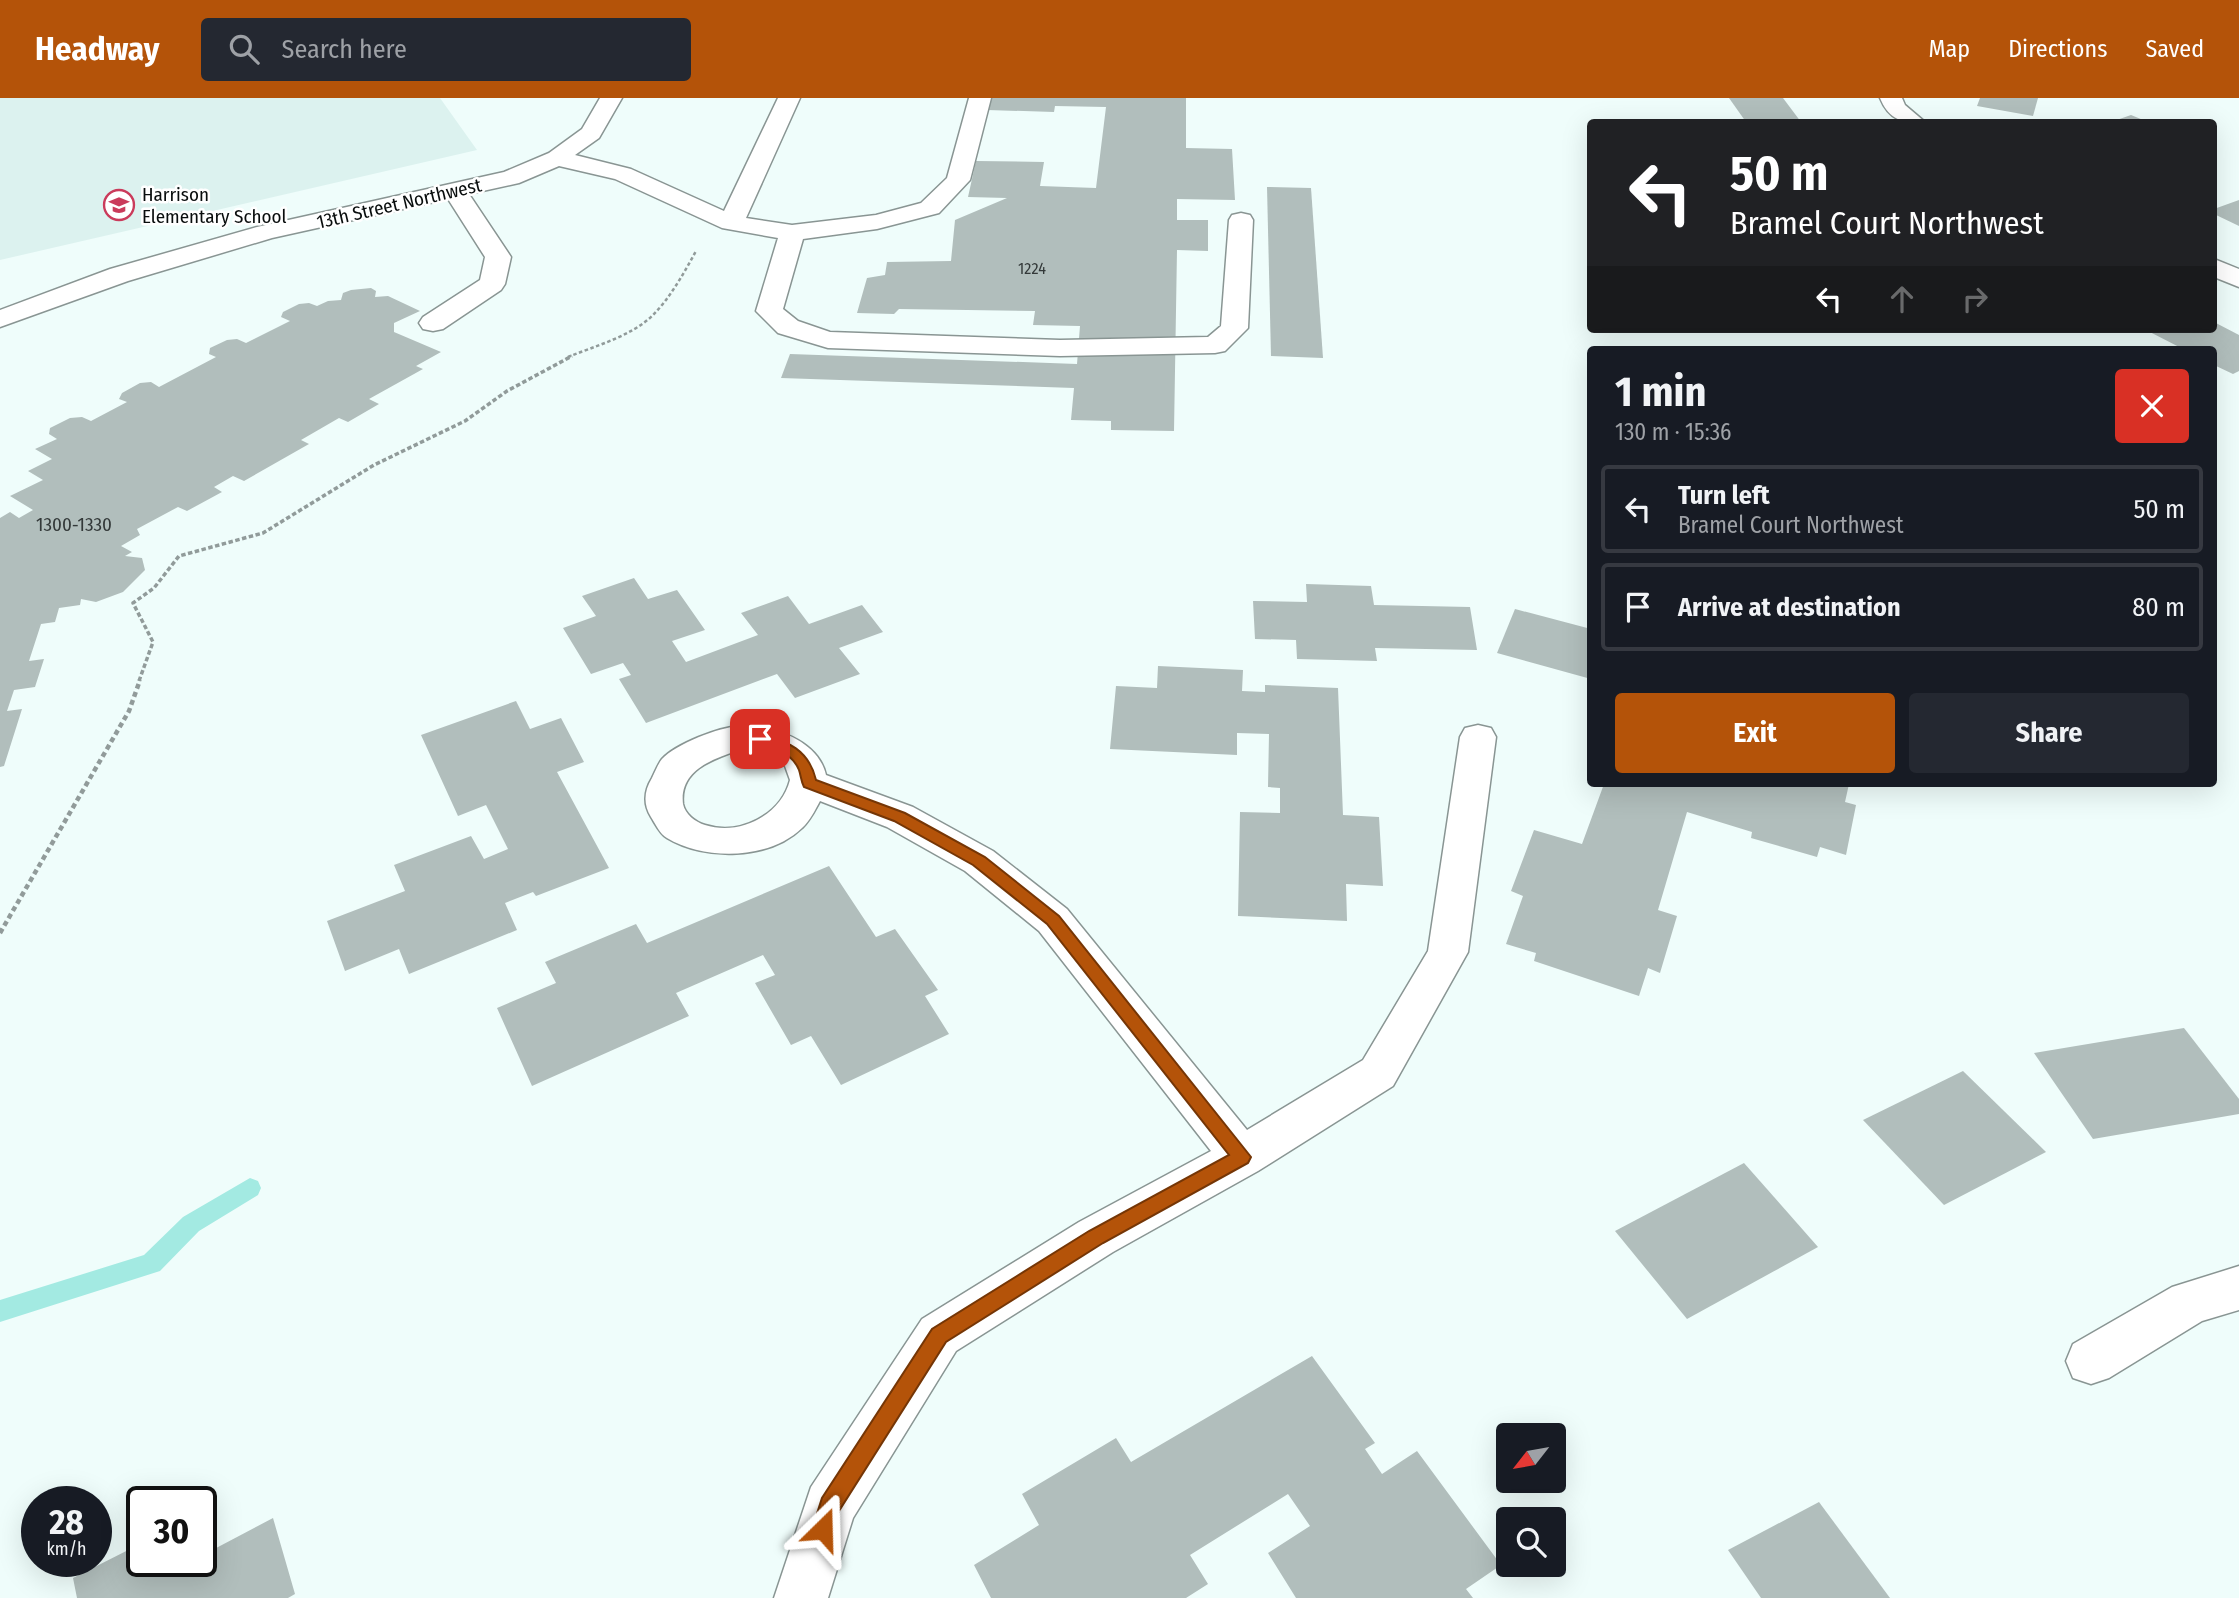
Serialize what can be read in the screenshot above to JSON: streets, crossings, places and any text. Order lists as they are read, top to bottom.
{
  "streets": {
    "street": ["13th Street Northwest"]
  },
  "places": {
    "school or university": ["Harrison Elementary School"]
  },
  "house_numbers": ["1224", "1300-1330"],
  "north": "bottom left",
  "page": {
    "header": "Headway",
    "search": "Search here",
    "nav": ["Map", "Directions", "Saved"],
    "turn": ["50 m", "Bramel Court Northwest"],
    "heading": ["1 min", "130 m · 15:36"],
    "list": [
      {
        "name": "Turn left",
        "note": "Bramel Court Northwest",
        "value": "50 m"
      },
      {
        "name": "Arrive at destination",
        "value": "80 m"
      }
    ],
    "buttons": ["Exit", "Share"],
    "speed": "28 km/h",
    "limit": "30"
  }
}
